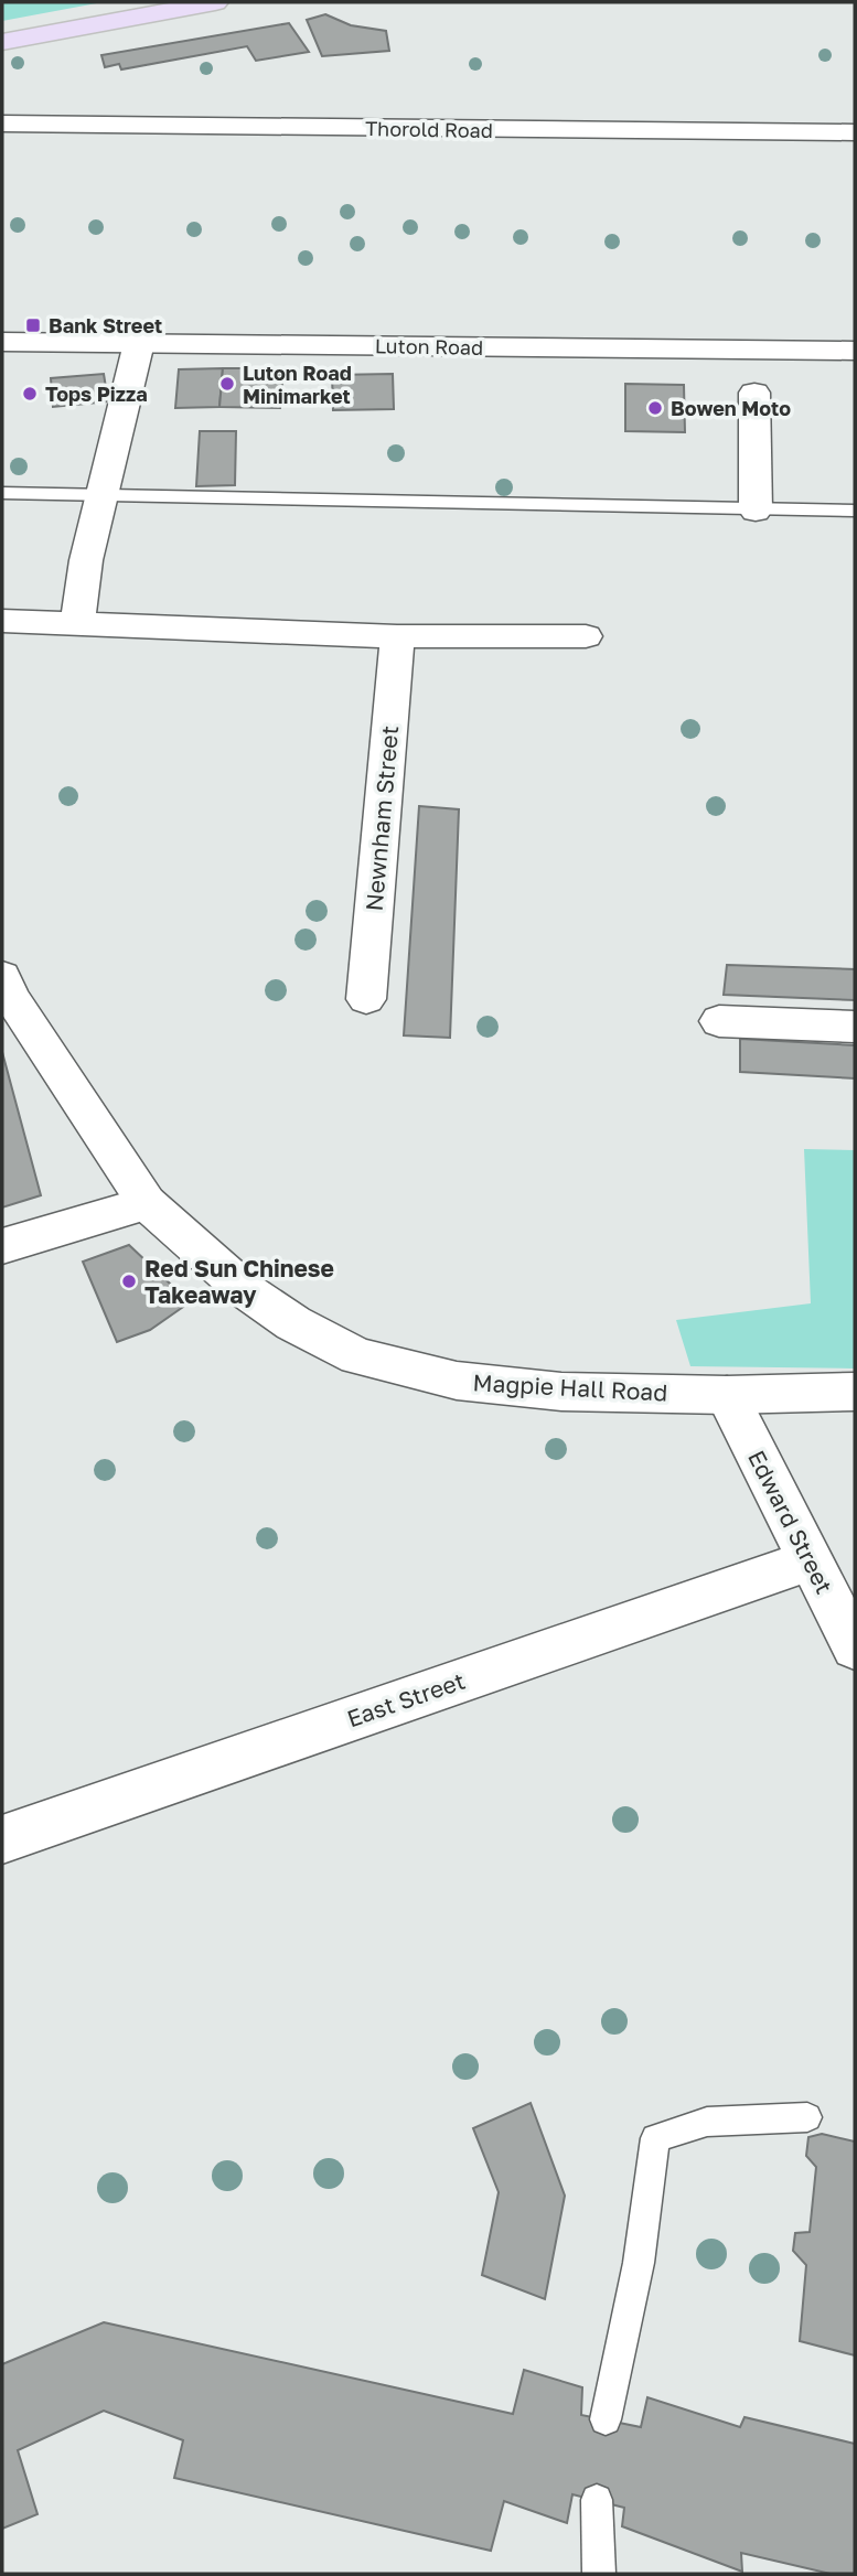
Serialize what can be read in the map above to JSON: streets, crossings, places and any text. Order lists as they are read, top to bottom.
{
  "streets": {
    "street": [
      "Thorold Road",
      "Luton Road",
      "Newnham Street",
      "Magpie Hall Road",
      "Edward Street",
      "East Street"
    ]
  },
  "crossings": [
    ["Magpie Hall Road", "Edward Street"],
    ["Edward Street", "East Street"]
  ],
  "places": {
    "transit": ["Bank Street"],
    "other": [
      "Luton Road Minimarket",
      "Tops Pizza",
      "Bowen Moto",
      "Red Sun Chinese Takeaway"
    ]
  }
}
